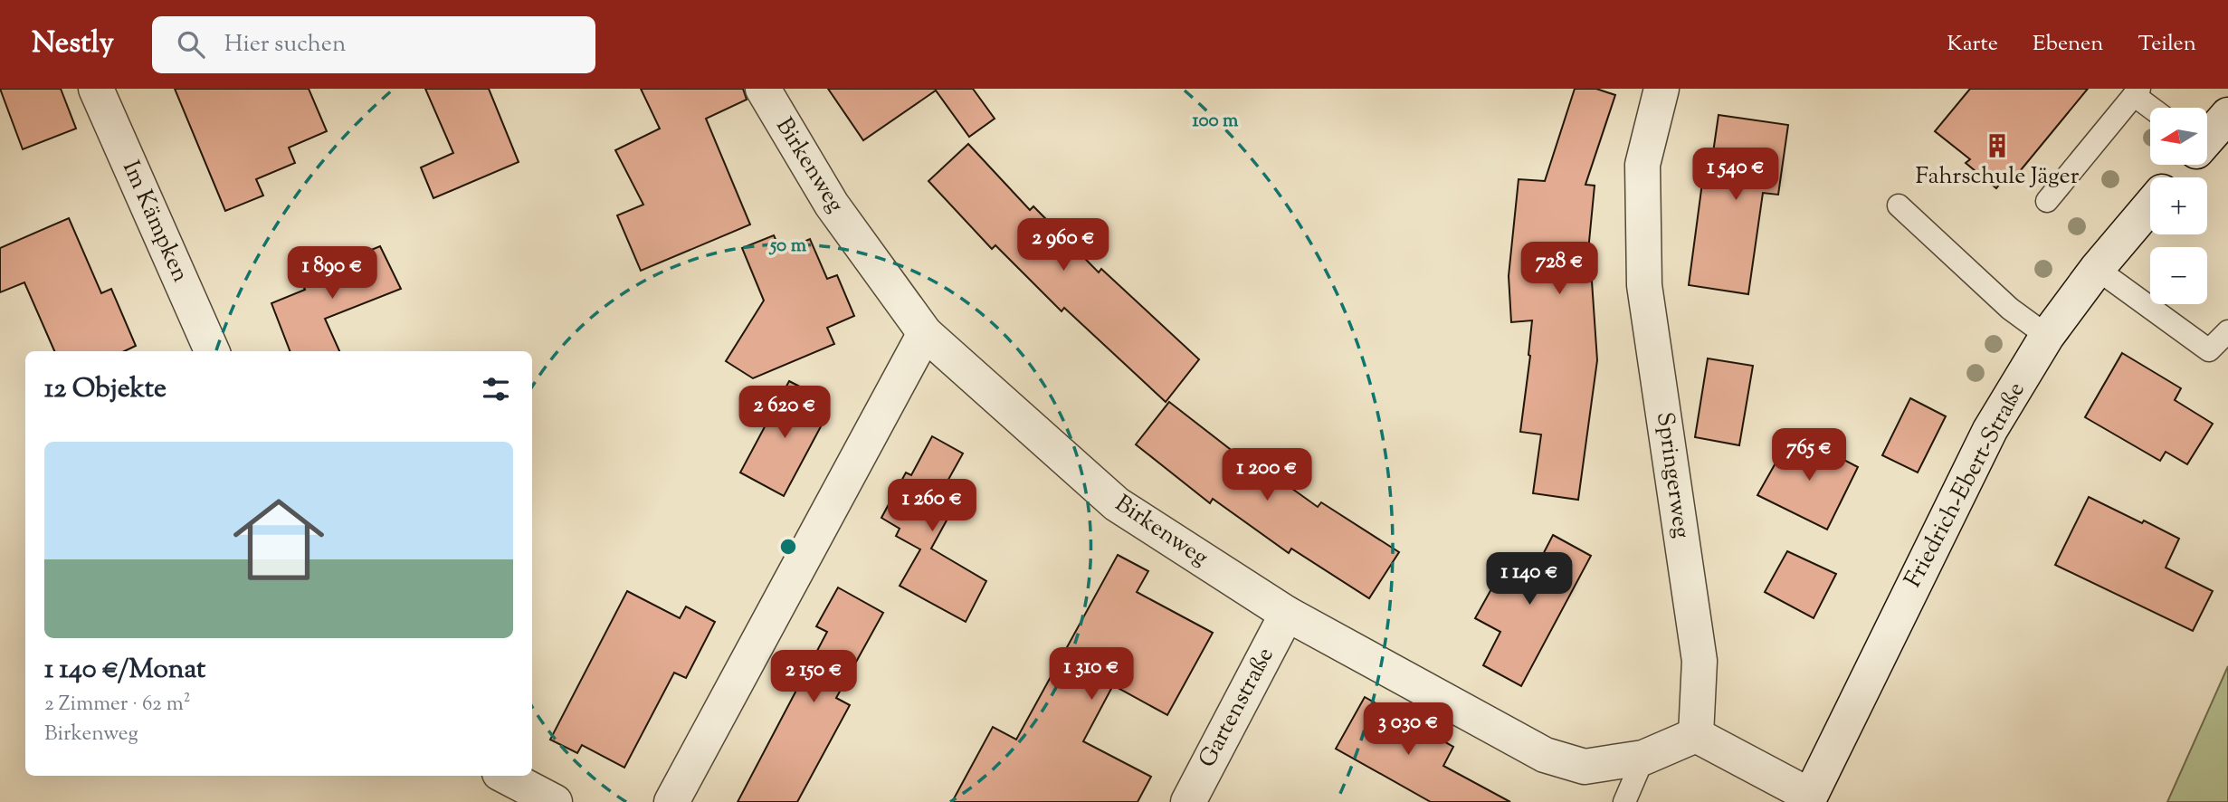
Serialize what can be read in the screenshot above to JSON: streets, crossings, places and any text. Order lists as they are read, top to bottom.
{
  "streets": {
    "street": [
      "Birkenweg",
      "Im Kämpken",
      "Springerweg",
      "Friedrich-Ebert-Straße",
      "Gartenstraße"
    ]
  },
  "crossings": [
    ["Birkenweg", "Springerweg"],
    ["Birkenweg", "Gartenstraße"]
  ],
  "places": {
    "building": ["Fahrschule Jäger"]
  },
  "north": "left",
  "page": {
    "header": "Nestly",
    "search": "Hier suchen",
    "nav": ["Karte", "Ebenen", "Teilen"],
    "map_buttons": ["+", "−"],
    "price": [
      "1 540 €",
      "2 960 €",
      "728 €",
      "1 890 €",
      "2 620 €",
      "765 €",
      "1 200 €",
      "1 260 €",
      "1 140 €",
      "1 310 €",
      "2 150 €",
      "3 030 €"
    ],
    "heading": "12 Objekte",
    "list": [
      {
        "name": "1 140 €/Monat",
        "note": "2 Zimmer · 62 m² · Birkenweg"
      }
    ]
  },
  "rings": ["100 m", "50 m"]
}
